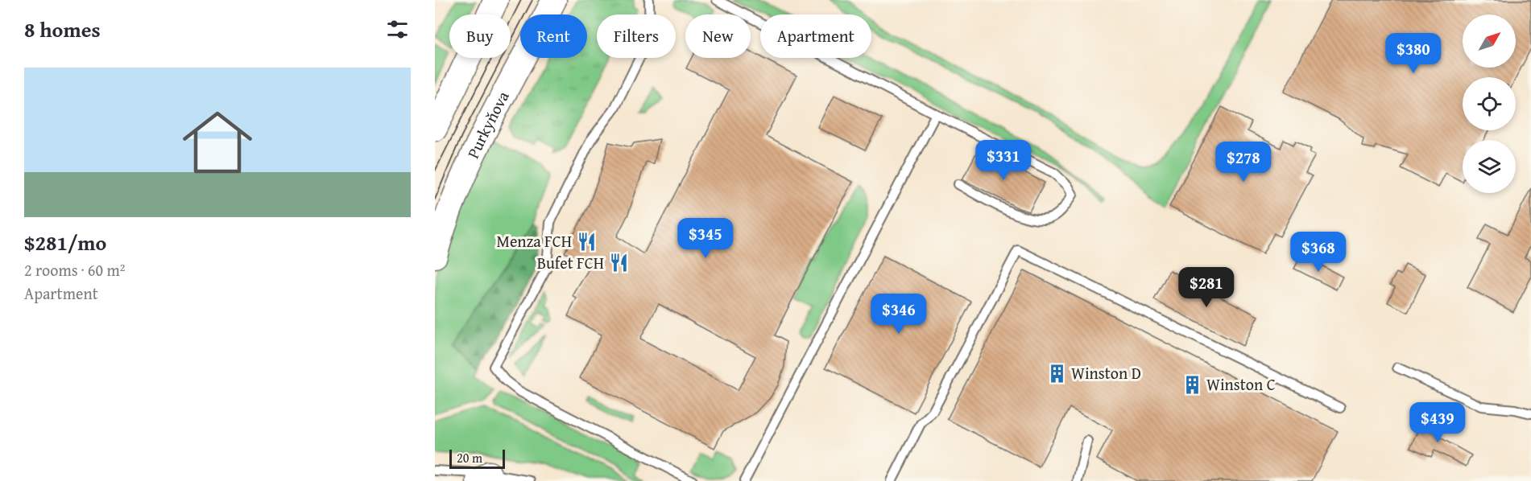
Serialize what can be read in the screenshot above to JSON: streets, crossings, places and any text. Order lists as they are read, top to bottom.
{
  "streets": {
    "street": ["Purkyňova"]
  },
  "places": {
    "restaurant": ["Menza FCH", "Bufet FCH"],
    "building": ["Winston D", "Winston C"]
  },
  "scale_bar": "20 m",
  "north": "top right",
  "page": {
    "heading": "8 homes",
    "chip": [
      "Buy",
      "Rent",
      "Filters",
      "New",
      "Apartment"
    ],
    "price": [
      "$380",
      "$331",
      "$278",
      "$345",
      "$368",
      "$281",
      "$346",
      "$439"
    ],
    "list": [
      {
        "name": "$281/mo",
        "note": "2 rooms · 60 m² · Apartment"
      }
    ],
    "scale": "20 m"
  }
}
